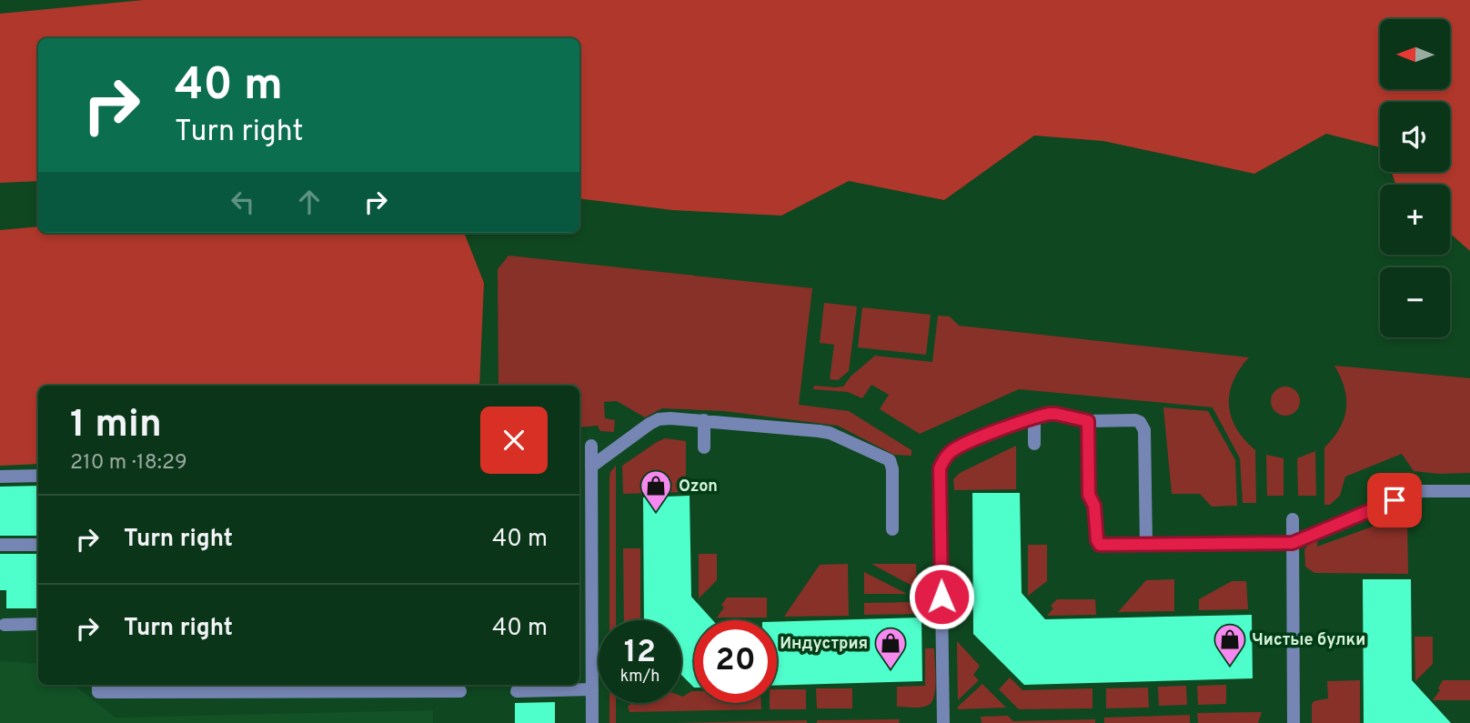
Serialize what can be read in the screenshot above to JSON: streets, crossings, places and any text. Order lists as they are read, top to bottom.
{
  "places": {
    "shop": ["Ozon", "Чистые булки", "Индустрия"]
  },
  "north": "left",
  "page": {
    "map_buttons": ["+", "−"],
    "turn": ["40 m", "Turn right"],
    "heading": ["1 min", "210 m · 18:29"],
    "list": [
      {
        "name": "Turn right",
        "value": "40 m"
      },
      {
        "name": "Turn right",
        "value": "40 m"
      }
    ],
    "speed": "12 km/h",
    "limit": "20"
  }
}
